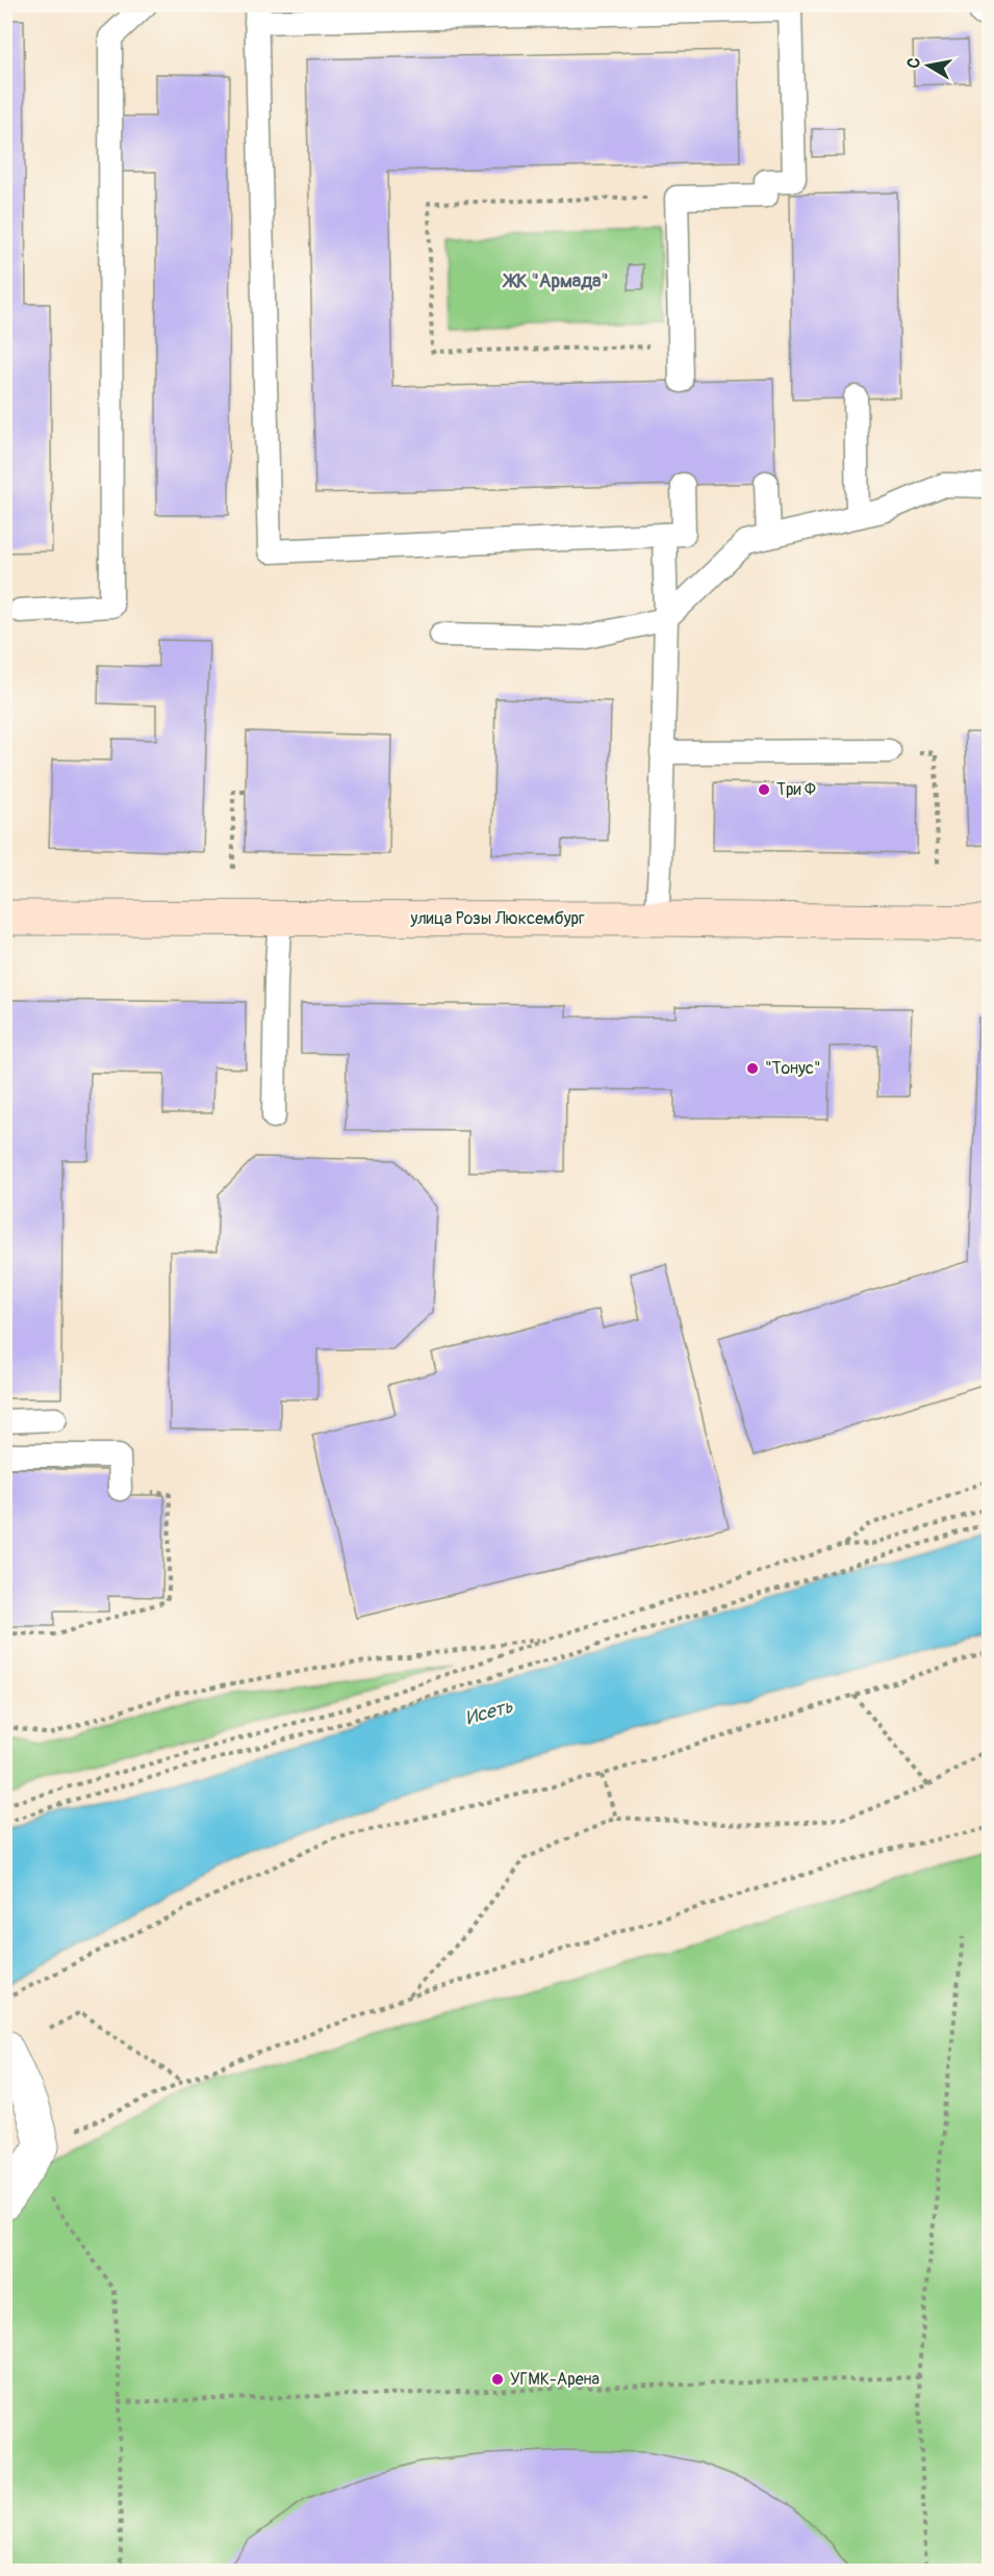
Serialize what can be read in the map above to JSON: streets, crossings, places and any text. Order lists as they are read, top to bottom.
{
  "streets": {
    "main road": ["улица Розы Люксембург"]
  },
  "districts": ["ЖК \"Армада\""],
  "water": ["Исеть"],
  "places": ["Три Ф", "\"Тонус\"", "УГМК-Арена"],
  "north": "left"
}
